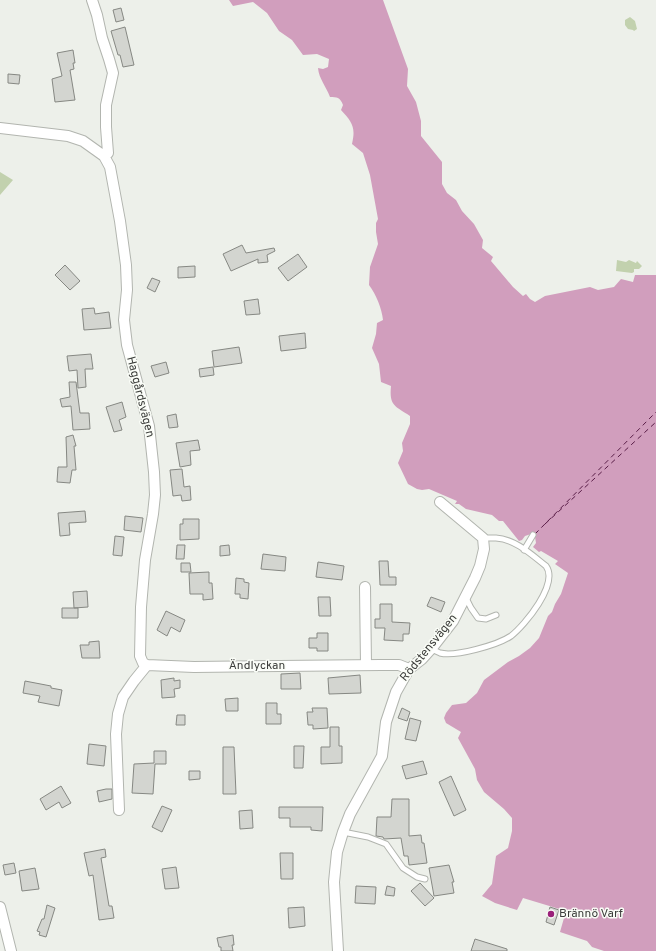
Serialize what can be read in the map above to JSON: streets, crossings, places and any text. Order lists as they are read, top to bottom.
{
  "streets": {
    "street": ["Haggårdsvägen", "Rödstensvägen", "Ändlyckan"]
  },
  "crossings": [
    ["Haggårdsvägen", "Ändlyckan"],
    ["Rödstensvägen", "Ändlyckan"]
  ],
  "places": ["Brännö Varf"]
}
